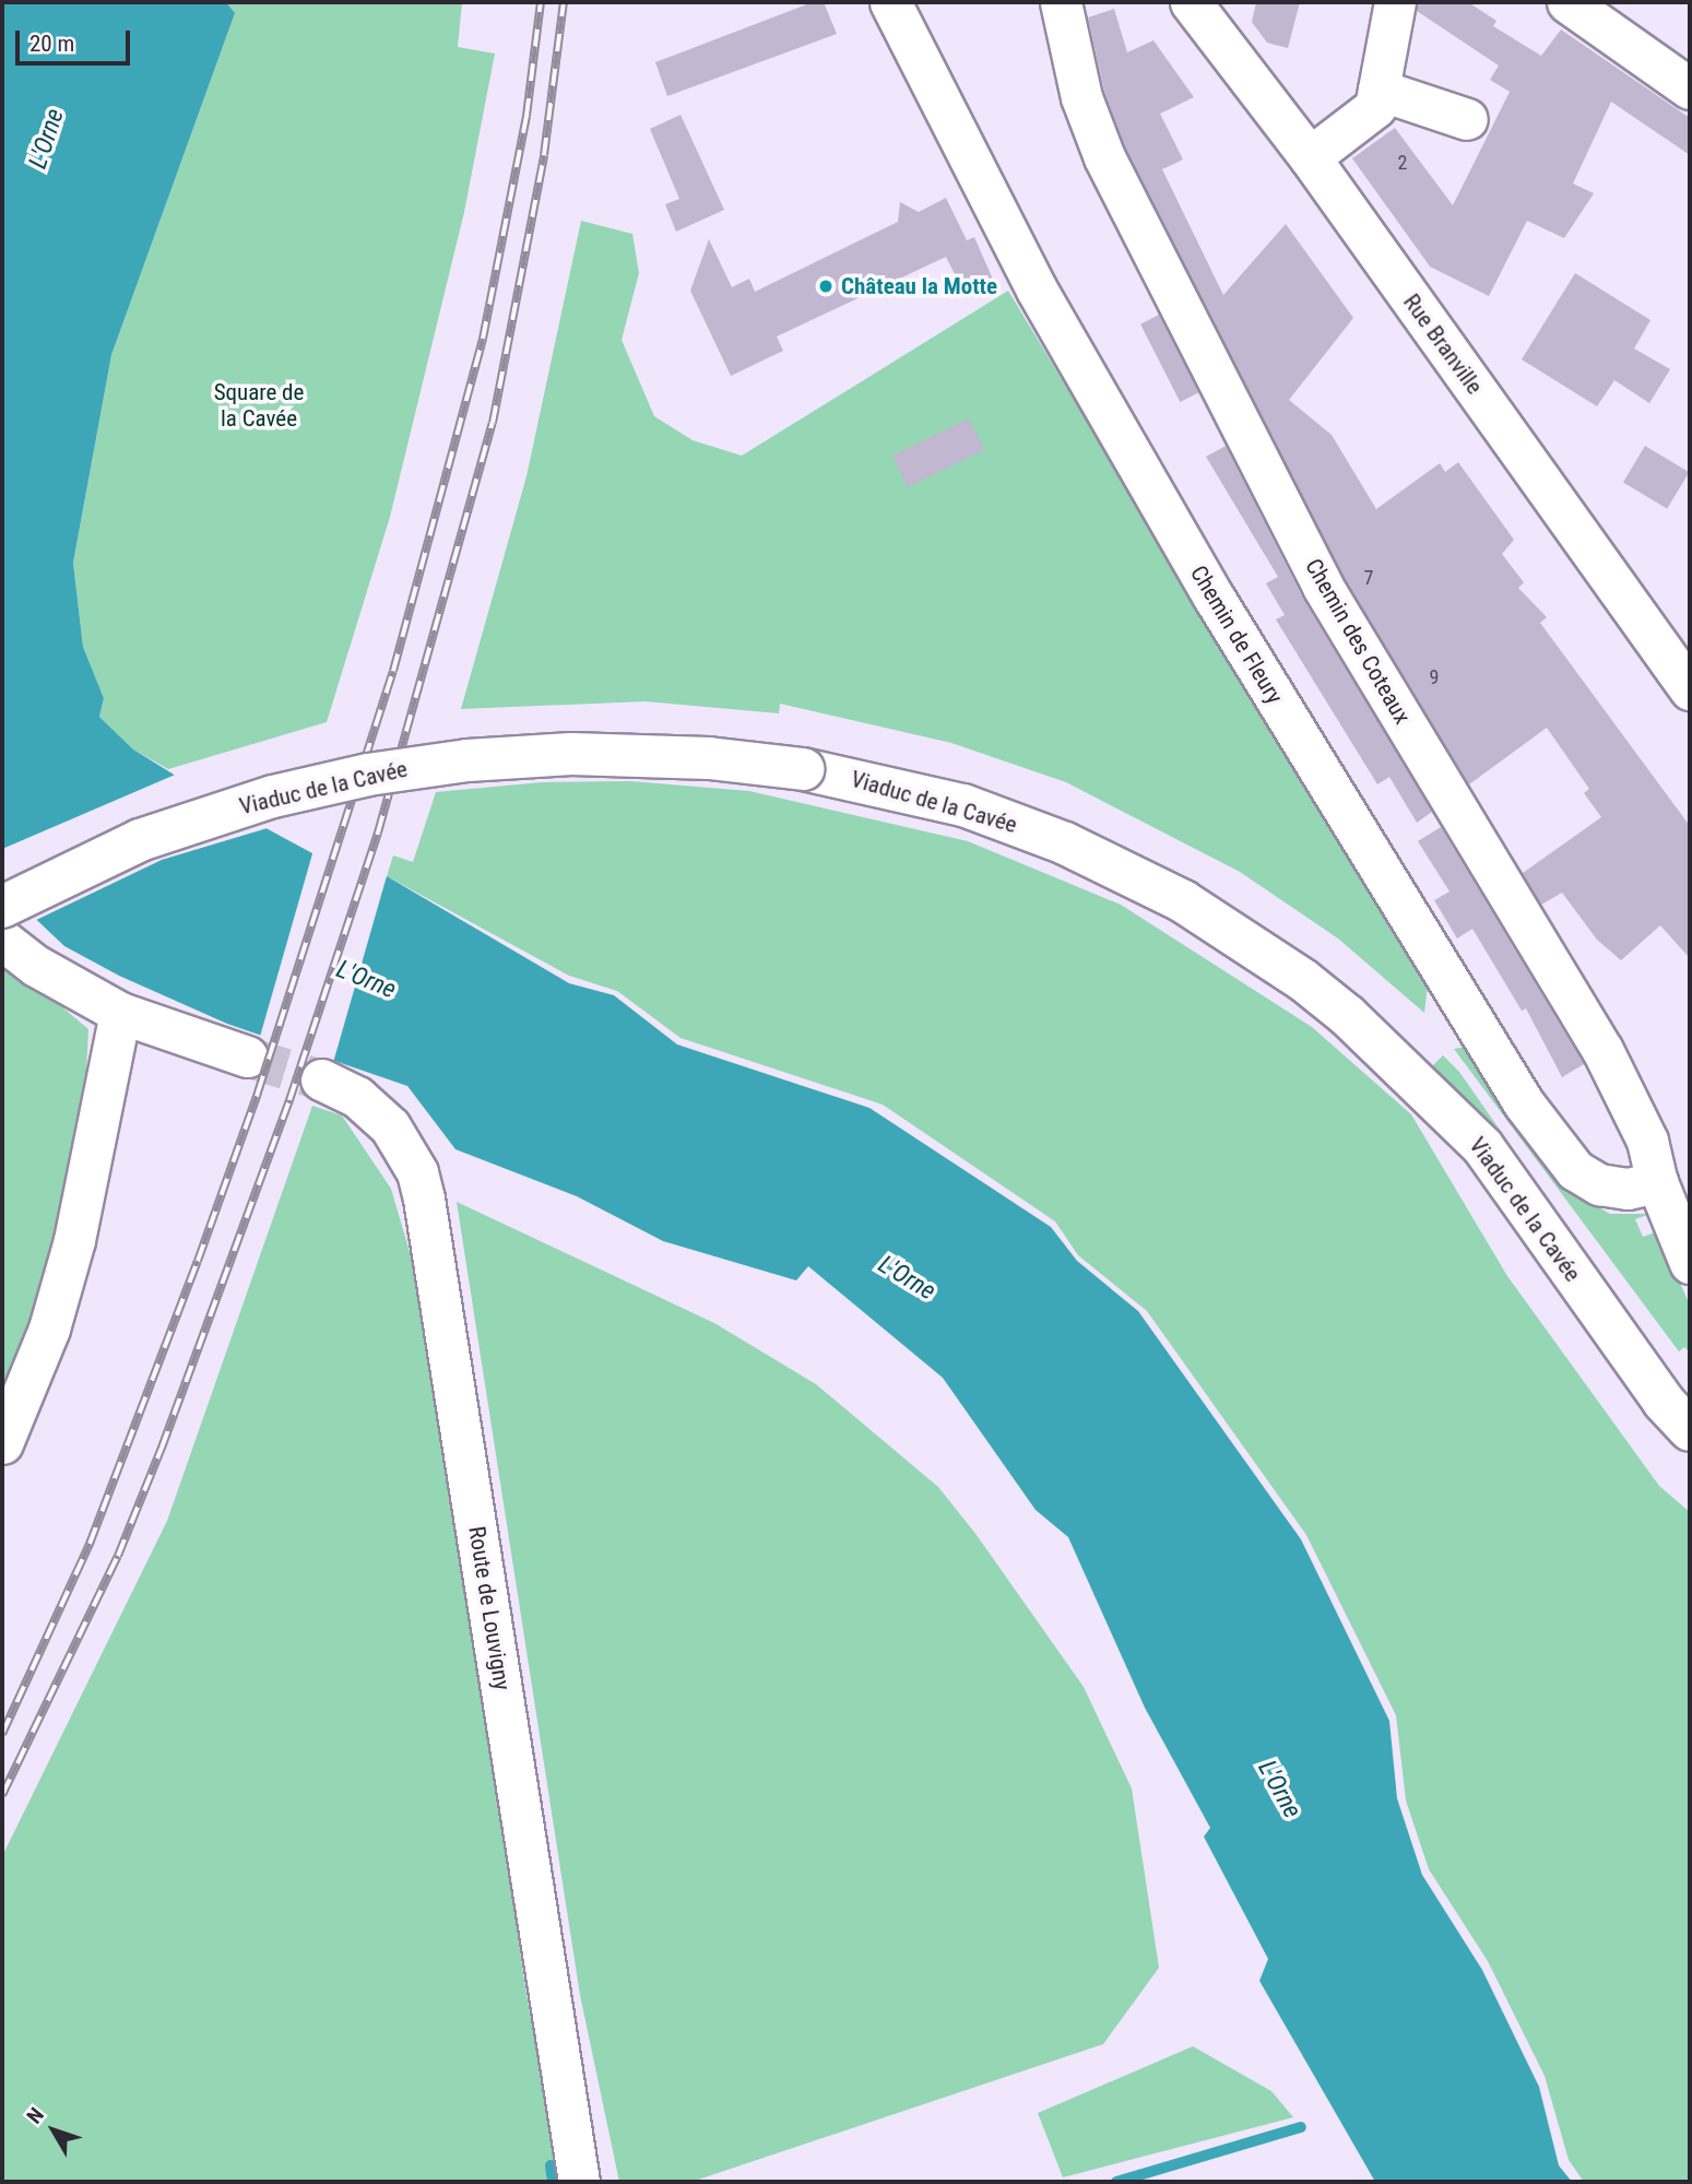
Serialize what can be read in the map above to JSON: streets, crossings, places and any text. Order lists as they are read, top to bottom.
{
  "streets": {
    "main road": ["Viaduc de la Cavée"],
    "street": [
      "Rue Branville",
      "Chemin de Fleury",
      "Chemin des Coteaux",
      "Route de Louvigny"
    ]
  },
  "crossings": [
    ["Chemin de Fleury", "Chemin des Coteaux"]
  ],
  "water": ["L'Orne"],
  "parks": ["Square de la Cavée"],
  "places": ["Château la Motte"],
  "house_numbers": ["2", "7", "9"],
  "scale_bar": "20 m",
  "north": "top left"
}
